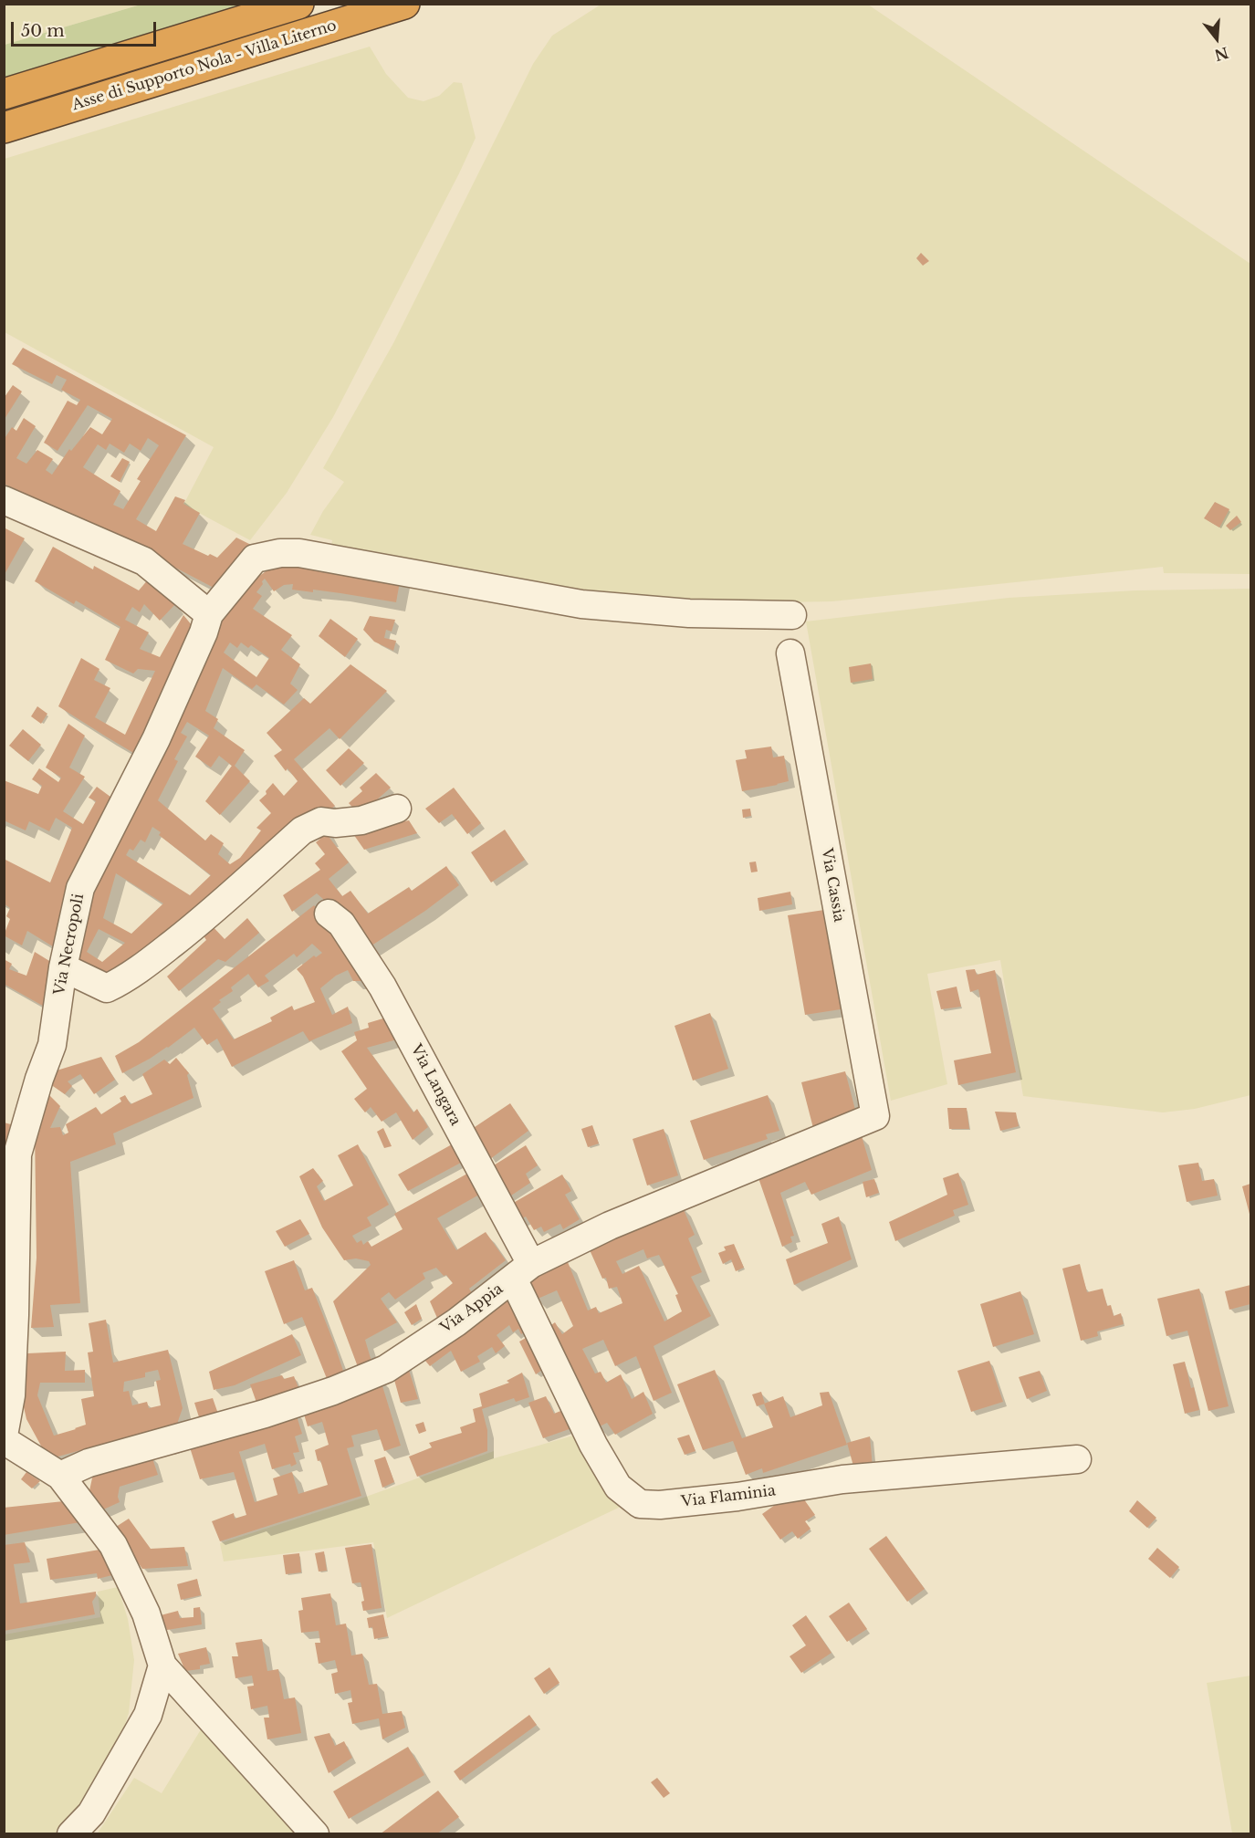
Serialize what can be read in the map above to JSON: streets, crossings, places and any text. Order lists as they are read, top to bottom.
{
  "streets": {
    "highway": ["Asse di Supporto Nola - Villa Literno"],
    "street": [
      "Via Cassia",
      "Via Necropoli",
      "Via Langara",
      "Via Appia",
      "Via Flaminia"
    ]
  },
  "crossings": [
    ["Via Cassia", "Via Appia"],
    ["Via Langara", "Via Appia"],
    ["Via Langara", "Via Flaminia"],
    ["Via Appia", "Via Flaminia"]
  ],
  "scale_bar": "50 m",
  "north": "bottom"
}
